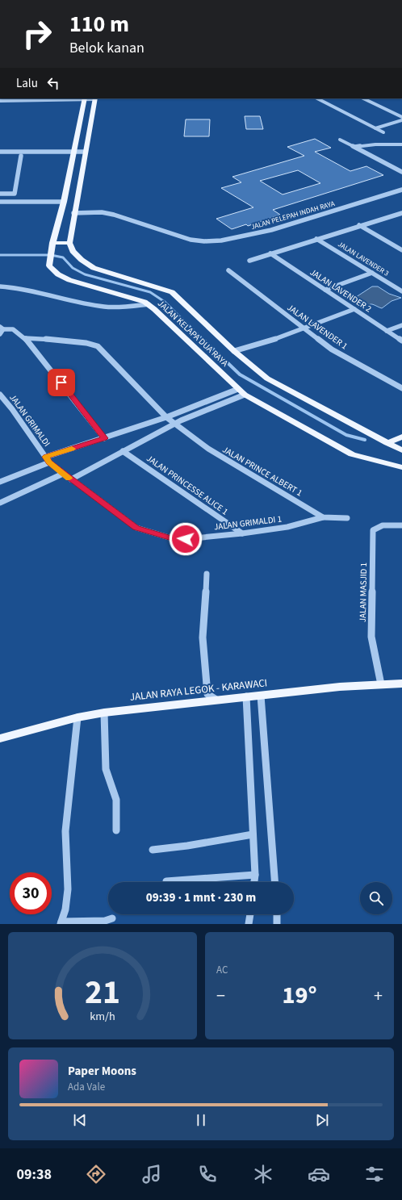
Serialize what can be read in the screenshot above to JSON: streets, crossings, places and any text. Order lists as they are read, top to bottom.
{
  "streets": {
    "main road": ["JALAN KELAPA DUA RAYA", "JALAN RAYA LEGOK - KARAWACI"],
    "street": [
      "JALAN PELEPAH INDAH RAYA",
      "JALAN LAVENDER 3",
      "JALAN LAVENDER 2",
      "JALAN LAVENDER 1",
      "JALAN GRIMALDI",
      "JALAN PRINCE ALBERT 1",
      "JALAN PRINCESSE ALICE 1",
      "JALAN GRIMALDI 1",
      "JALAN MASJID 1"
    ]
  },
  "crossings": [
    ["JALAN GRIMALDI", "JALAN GRIMALDI 1"],
    ["JALAN PRINCE ALBERT 1", "JALAN GRIMALDI 1"],
    ["JALAN PRINCESSE ALICE 1", "JALAN GRIMALDI 1"],
    ["JALAN MASJID 1", "JALAN RAYA LEGOK - KARAWACI"]
  ],
  "page": {
    "turn": ["110 m", "Belok kanan"],
    "then": "Lalu",
    "limit": "30",
    "trip": "09:39 · 1 mnt · 230 m",
    "tile": "AC",
    "heat": ["−", "19°", "+"],
    "song": ["Paper Moons", "Ada Vale"],
    "tabs": "09:38",
    "gauge": ["21", "km/h"]
  }
}
